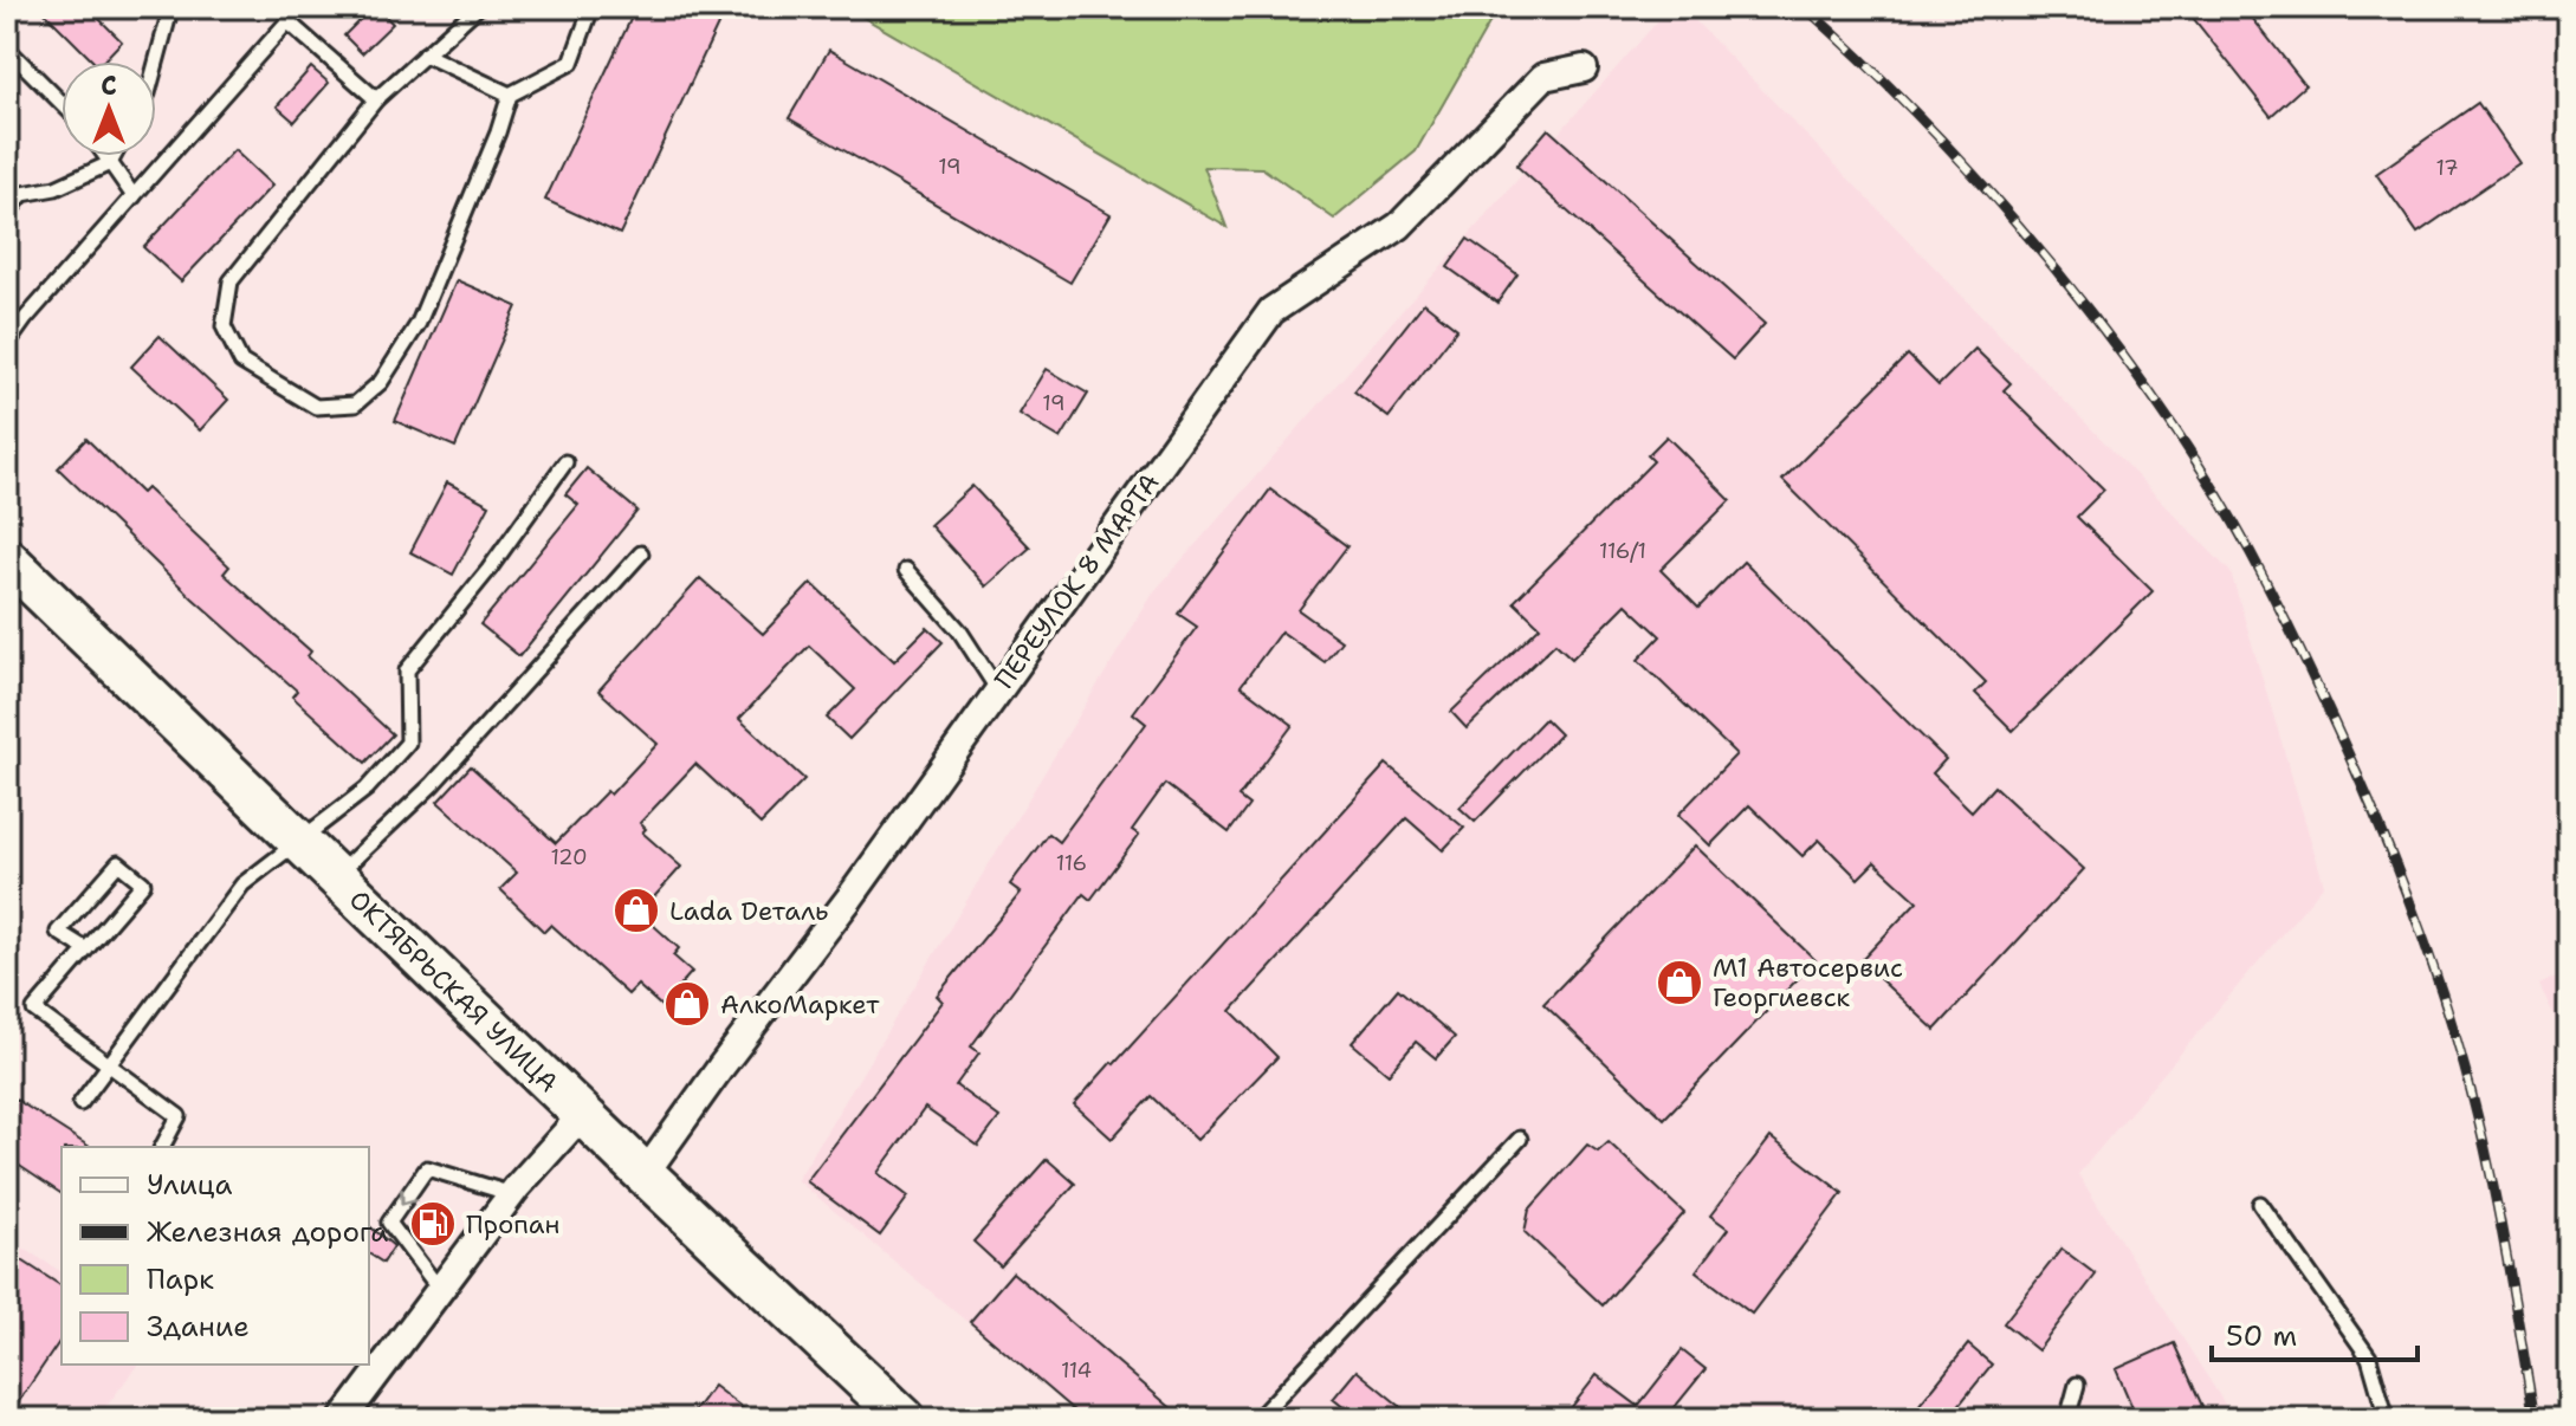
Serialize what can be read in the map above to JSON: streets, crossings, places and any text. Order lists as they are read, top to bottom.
{
  "streets": {
    "main road": ["ОКТЯБРЬСКАЯ УЛИЦА"],
    "street": ["ПЕРЕУЛОК 8 МАРТА"]
  },
  "crossings": [
    ["ПЕРЕУЛОК 8 МАРТА", "ОКТЯБРЬСКАЯ УЛИЦА"]
  ],
  "places": {
    "shop": ["Lada Dеталь", "М1 Автосервис Георгиевск", "АлкоМаркет"],
    "fuel station": ["Пропан"]
  },
  "house_numbers": [
    "19",
    "17",
    "19",
    "116/1",
    "120",
    "116",
    "114"
  ],
  "legend": [
    "Улица",
    "Железная дорога",
    "Парк",
    "Здание"
  ],
  "scale_bar": "50 m",
  "north": "top"
}
